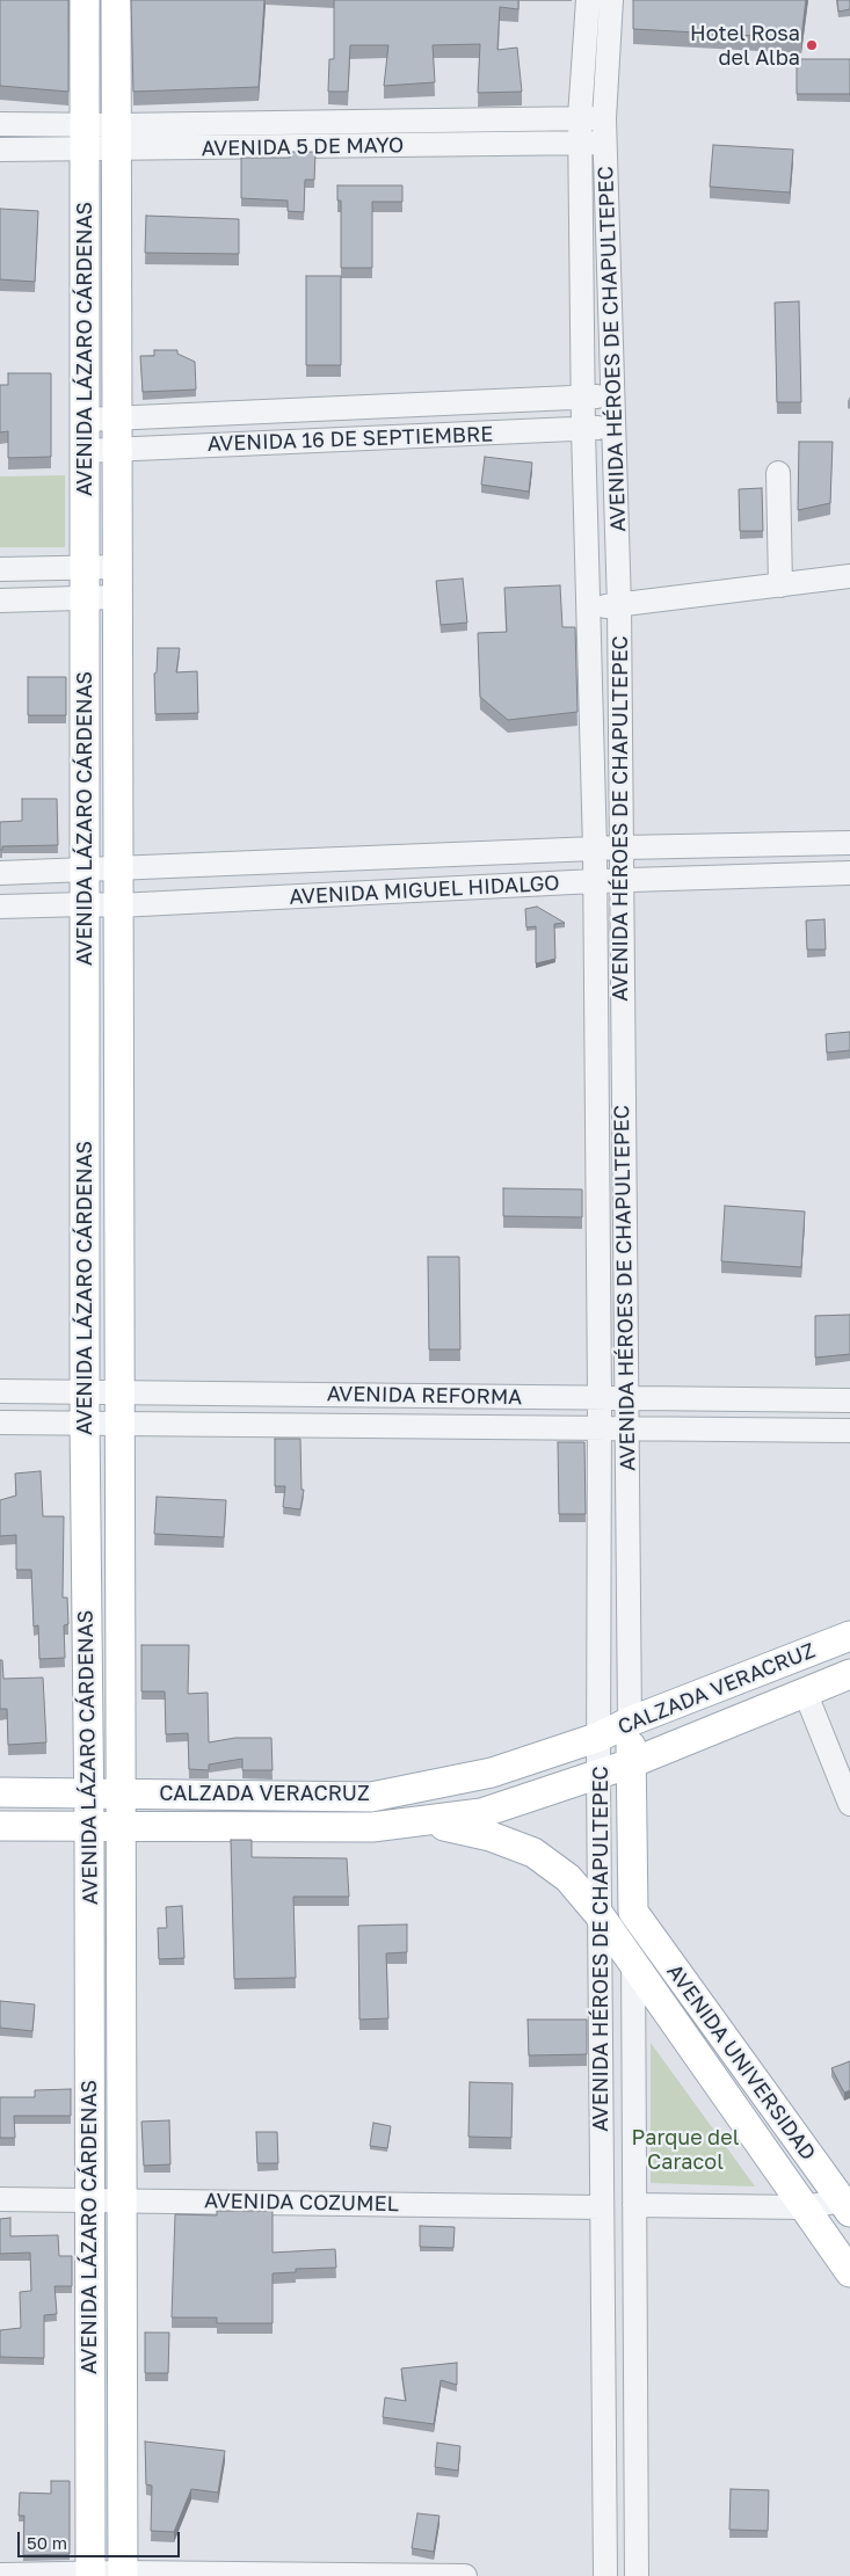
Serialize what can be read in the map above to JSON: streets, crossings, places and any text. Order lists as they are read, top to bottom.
{
  "streets": {
    "main road": [
      "AVENIDA LÁZARO CÁRDENAS",
      "AVENIDA HÉROES DE CHAPULTEPEC",
      "CALZADA VERACRUZ",
      "AVENIDA UNIVERSIDAD"
    ],
    "street": [
      "AVENIDA 5 DE MAYO",
      "AVENIDA 16 DE SEPTIEMBRE",
      "AVENIDA MIGUEL HIDALGO",
      "AVENIDA REFORMA",
      "AVENIDA COZUMEL"
    ]
  },
  "crossings": [
    ["AVENIDA 5 DE MAYO", "AVENIDA LÁZARO CÁRDENAS"],
    ["AVENIDA 5 DE MAYO", "AVENIDA HÉROES DE CHAPULTEPEC"],
    ["AVENIDA LÁZARO CÁRDENAS", "AVENIDA 16 DE SEPTIEMBRE"],
    ["AVENIDA LÁZARO CÁRDENAS", "AVENIDA MIGUEL HIDALGO"],
    ["AVENIDA LÁZARO CÁRDENAS", "AVENIDA REFORMA"],
    ["AVENIDA LÁZARO CÁRDENAS", "CALZADA VERACRUZ"],
    ["AVENIDA LÁZARO CÁRDENAS", "AVENIDA COZUMEL"],
    ["AVENIDA HÉROES DE CHAPULTEPEC", "AVENIDA 16 DE SEPTIEMBRE"],
    ["AVENIDA HÉROES DE CHAPULTEPEC", "AVENIDA MIGUEL HIDALGO"],
    ["AVENIDA HÉROES DE CHAPULTEPEC", "AVENIDA REFORMA"],
    ["AVENIDA HÉROES DE CHAPULTEPEC", "CALZADA VERACRUZ"],
    ["AVENIDA HÉROES DE CHAPULTEPEC", "AVENIDA UNIVERSIDAD"],
    ["AVENIDA HÉROES DE CHAPULTEPEC", "AVENIDA COZUMEL"],
    ["CALZADA VERACRUZ", "AVENIDA UNIVERSIDAD"]
  ],
  "parks": ["Parque del Caracol"],
  "places": ["Hotel Rosa del Alba"],
  "scale_bar": "50 m"
}
